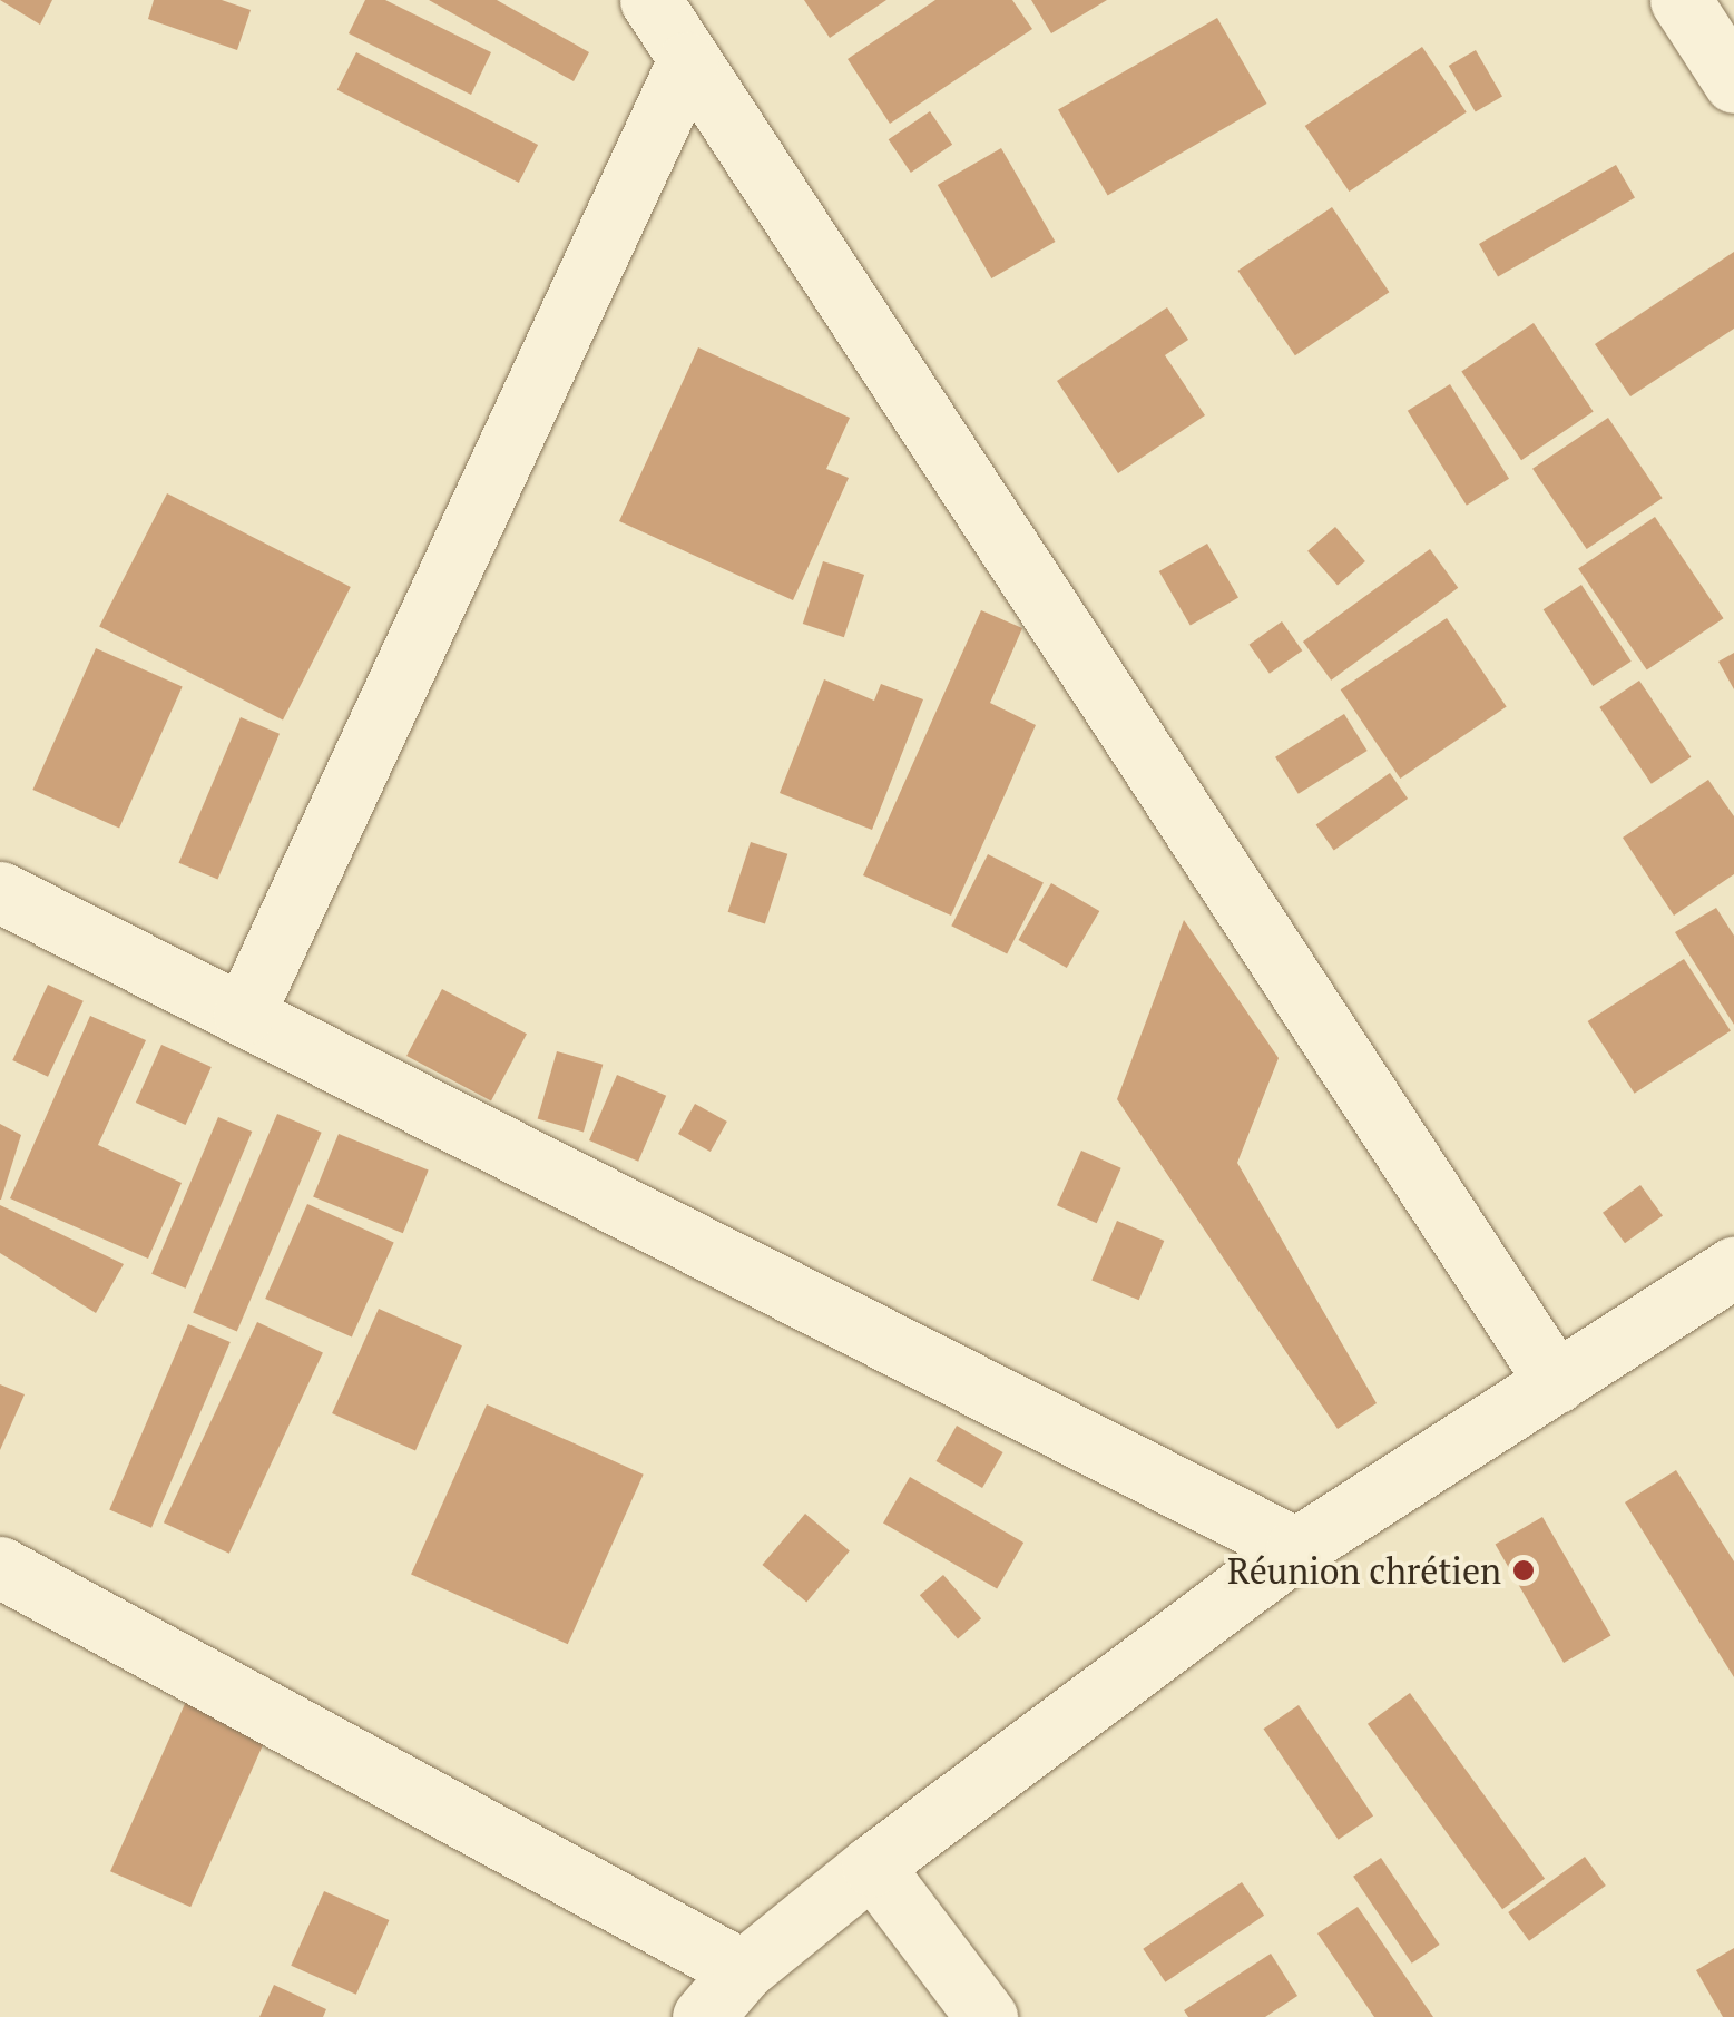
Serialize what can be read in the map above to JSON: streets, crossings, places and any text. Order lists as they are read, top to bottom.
{
  "places": ["Réunion chrétien"]
}
